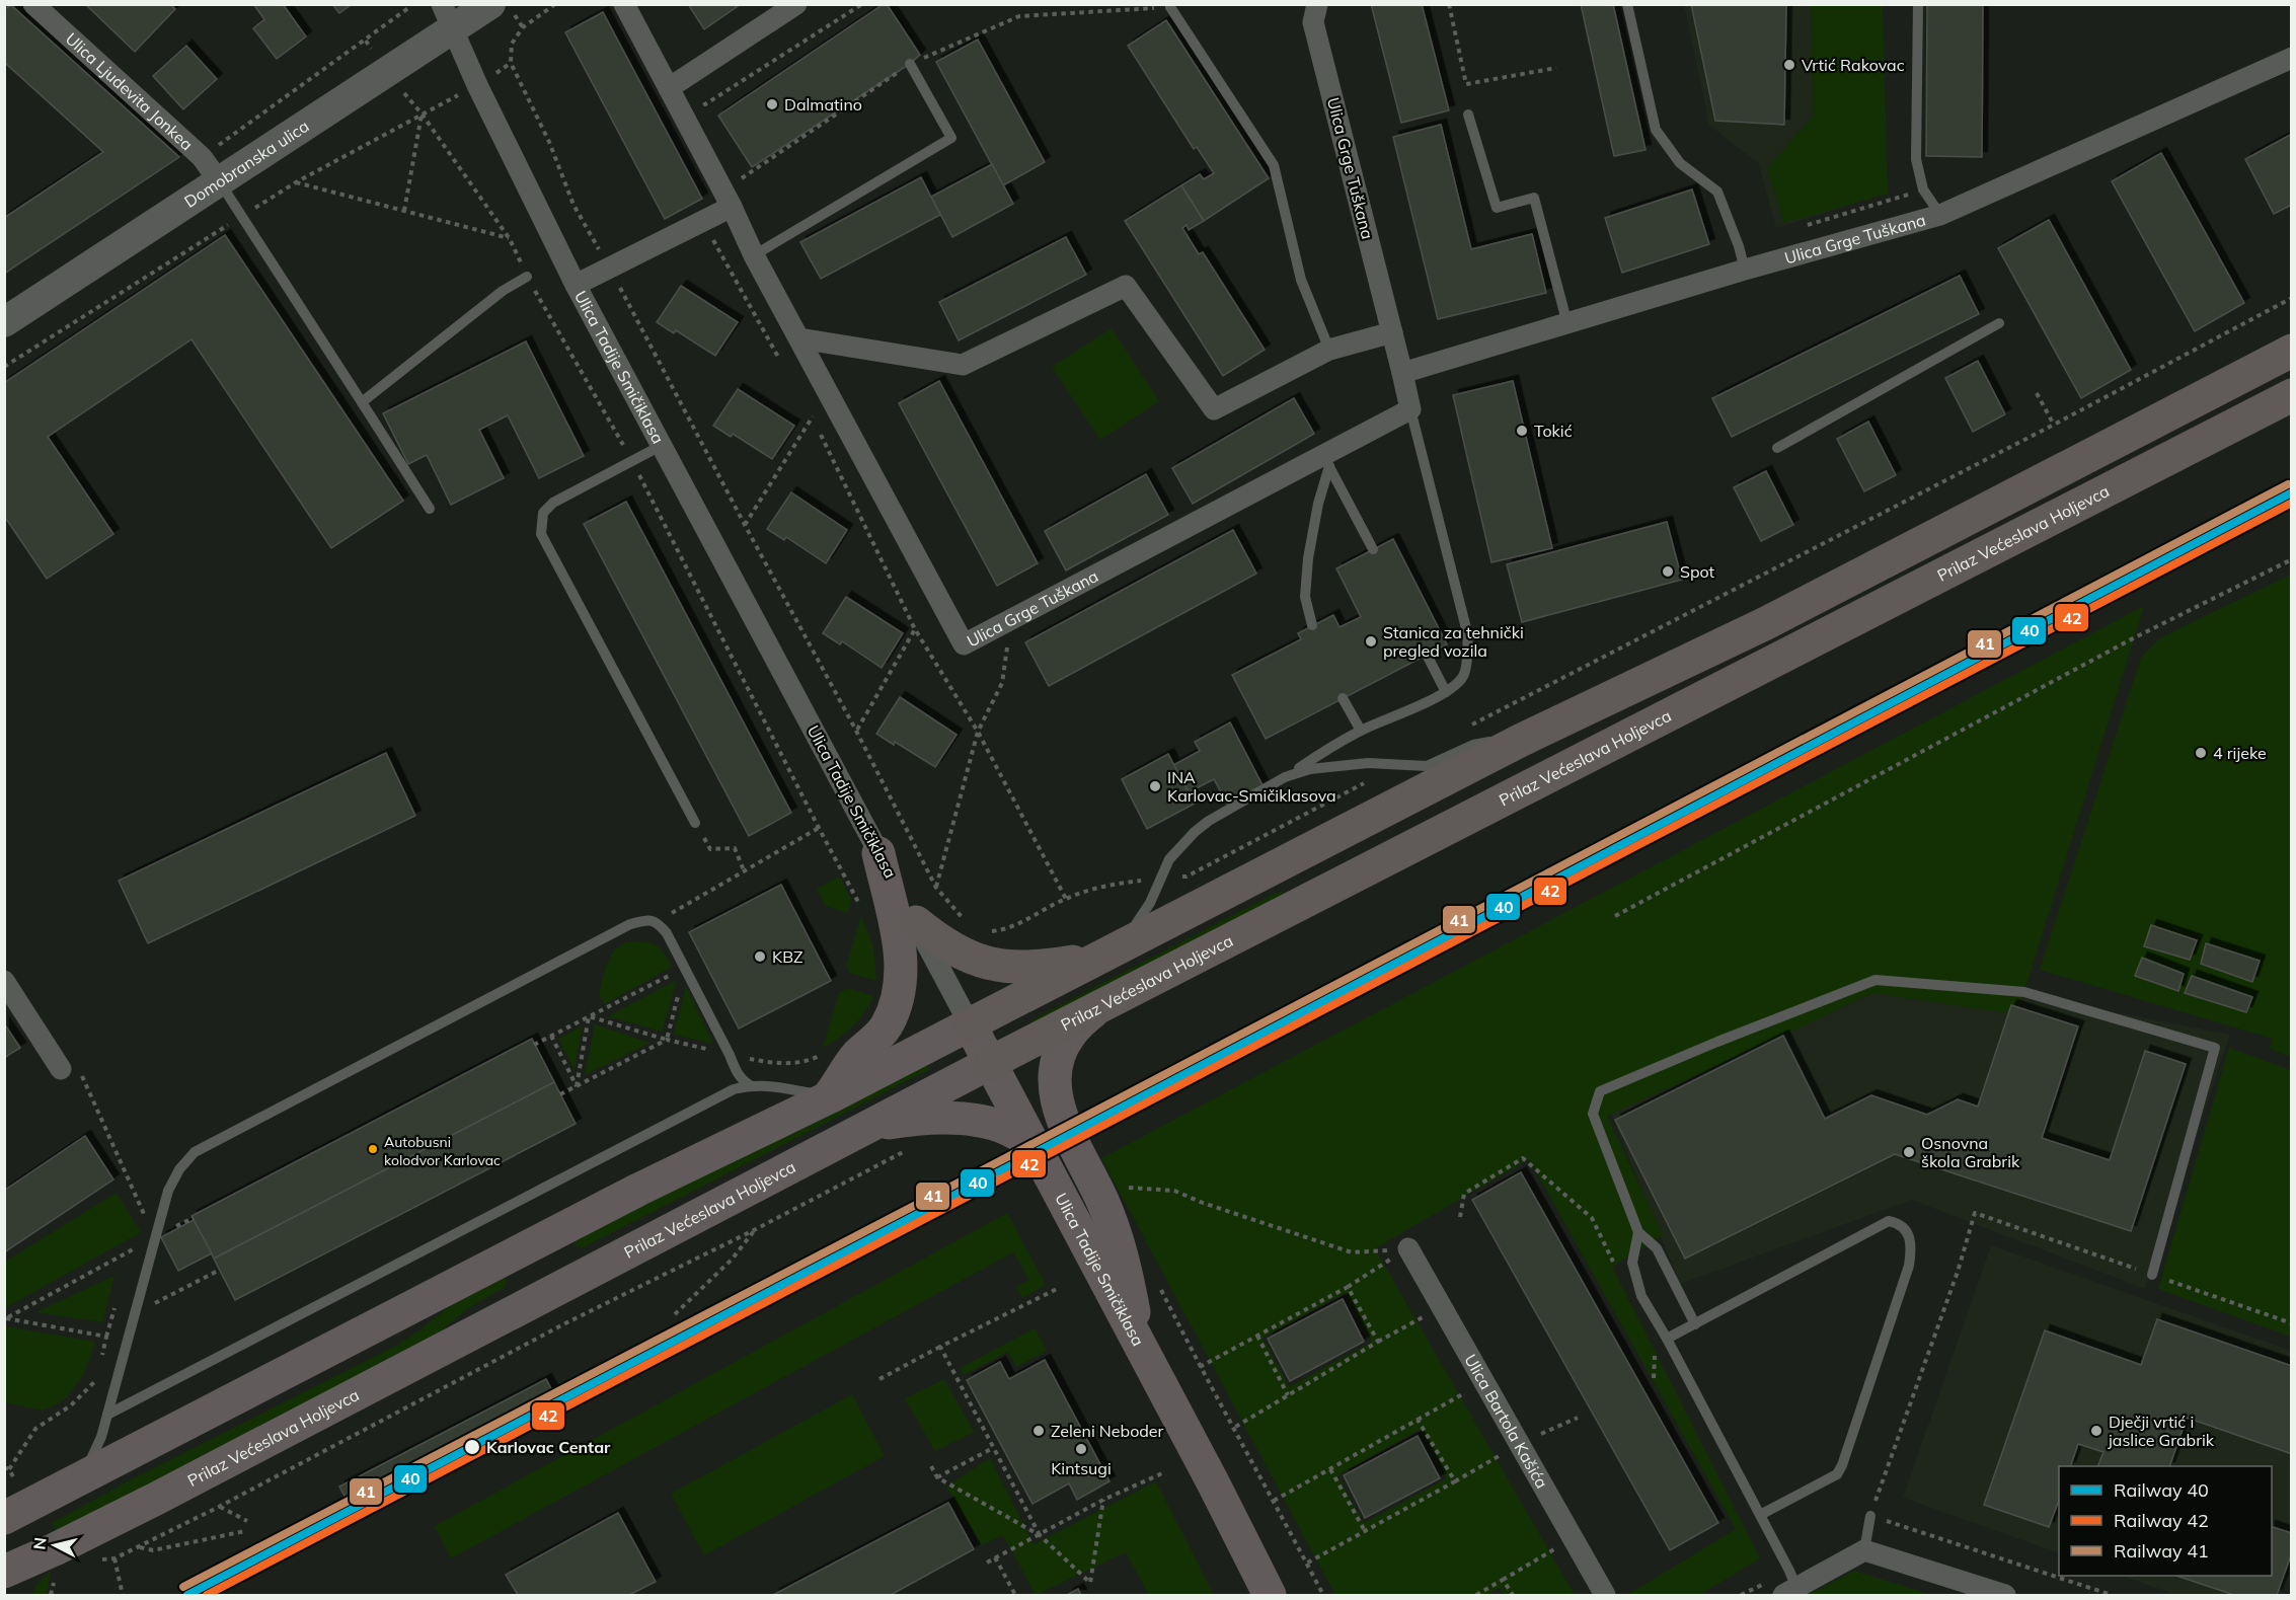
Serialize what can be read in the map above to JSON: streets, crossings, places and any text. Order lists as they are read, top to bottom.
{
  "streets": {
    "highway": ["Prilaz Većeslava Holjevca"],
    "main road": ["Domobranska ulica", "Ulica Tadije Smičiklasa"],
    "street": ["Ulica Ljudevita Jonkea", "Ulica Grge Tuškana", "Ulica Bartola Kašića"]
  },
  "crossings": [
    ["Ulica Ljudevita Jonkea", "Domobranska ulica"],
    ["Domobranska ulica", "Ulica Tadije Smičiklasa"],
    ["Ulica Tadije Smičiklasa", "Prilaz Većeslava Holjevca"]
  ],
  "places": [
    "Vrtić Rakovac",
    "Dalmatino",
    "Tokić",
    "Spot",
    "Stanica za tehnički pregled vozila",
    "4 rijeke",
    "INA Karlovac-Smičiklasova",
    "KBZ",
    "Autobusni kolodvor Karlovac",
    "Osnovna škola Grabrik",
    "Zeleni Neboder",
    "Dječji vrtić i jaslice Grabrik",
    "Karlovac Centar",
    "Kintsugi"
  ],
  "lines": ["rail line 41", "rail line 40", "rail line 42"],
  "legend": ["Railway 40", "Railway 42", "Railway 41"],
  "north": "left"
}
